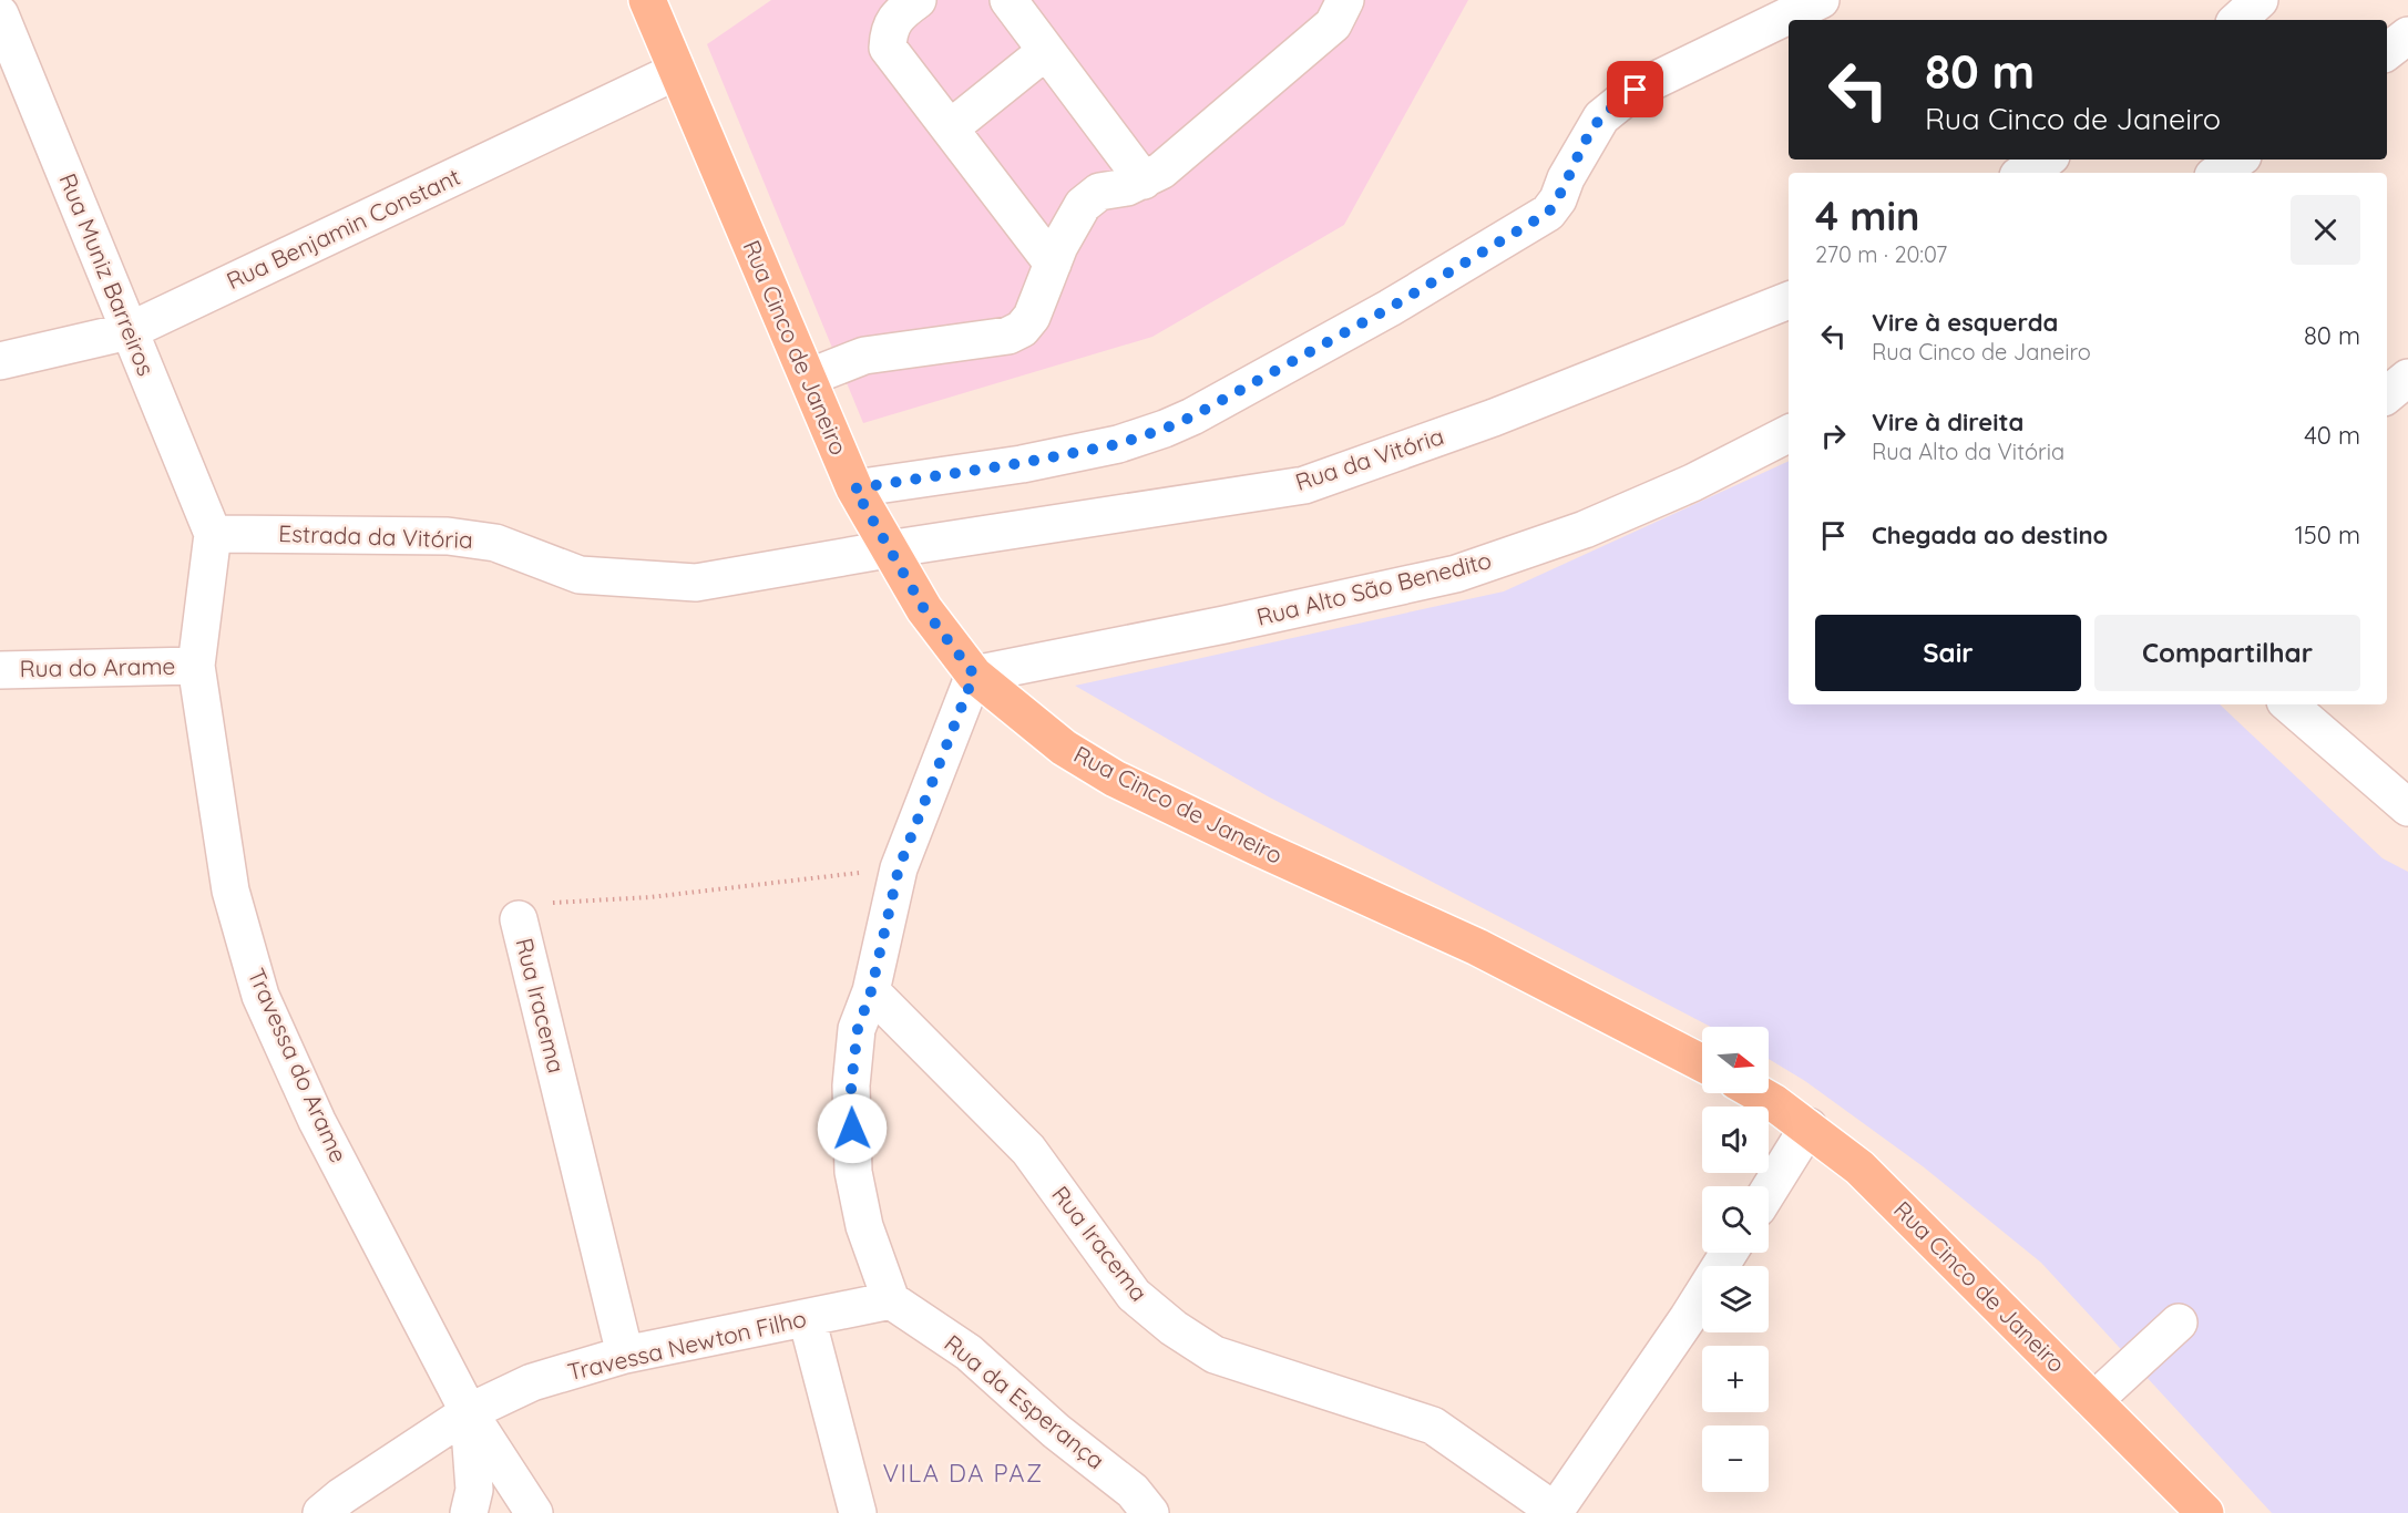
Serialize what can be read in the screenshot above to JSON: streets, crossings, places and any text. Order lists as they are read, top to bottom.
{
  "streets": {
    "main road": ["Rua Cinco de Janeiro"],
    "street": [
      "Rua Benjamin Constant",
      "Rua Muniz Barreiros",
      "Rua da Vitória",
      "Estrada da Vitória",
      "Rua Alto São Benedito",
      "Rua do Arame",
      "Rua Iracema",
      "Travessa do Arame",
      "Travessa Newton Filho",
      "Rua da Esperança"
    ]
  },
  "crossings": [
    ["Rua Benjamin Constant", "Rua Muniz Barreiros"],
    ["Rua Benjamin Constant", "Rua Cinco de Janeiro"],
    ["Rua Muniz Barreiros", "Estrada da Vitória"],
    ["Rua Muniz Barreiros", "Travessa do Arame"],
    ["Rua Cinco de Janeiro", "Rua da Vitória"],
    ["Rua Cinco de Janeiro", "Estrada da Vitória"],
    ["Rua Cinco de Janeiro", "Rua Alto São Benedito"],
    ["Rua da Vitória", "Estrada da Vitória"],
    ["Estrada da Vitória", "Travessa do Arame"],
    ["Rua do Arame", "Travessa do Arame"],
    ["Rua Iracema", "Travessa Newton Filho"],
    ["Travessa do Arame", "Travessa Newton Filho"],
    ["Travessa Newton Filho", "Rua da Esperança"]
  ],
  "districts": ["VILA DA PAZ"],
  "north": "right",
  "page": {
    "turn": ["80 m", "Rua Cinco de Janeiro"],
    "heading": ["4 min", "270 m · 20:07"],
    "list": [
      {
        "name": "Vire à esquerda",
        "note": "Rua Cinco de Janeiro",
        "value": "80 m"
      },
      {
        "name": "Vire à direita",
        "note": "Rua Alto da Vitória",
        "value": "40 m"
      },
      {
        "name": "Chegada ao destino",
        "value": "150 m"
      }
    ],
    "buttons": ["Sair", "Compartilhar"],
    "map_buttons": ["+", "−"]
  }
}
